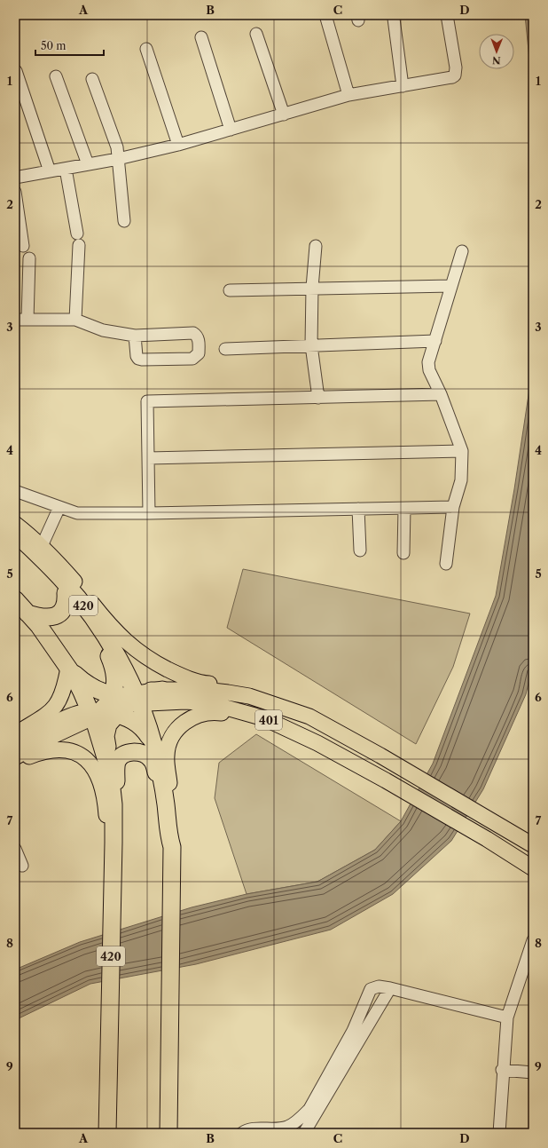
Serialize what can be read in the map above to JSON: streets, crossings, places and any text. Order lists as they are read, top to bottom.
{
  "streets": {
    "highway": ["420"],
    "main road": ["401"]
  },
  "crossings": [
    ["420", "401"]
  ],
  "scale_bar": "50 m",
  "north": "bottom",
  "grid": {
    "columns": [
      "A",
      "B",
      "C",
      "D"
    ],
    "rows": [
      "1",
      "2",
      "3",
      "4",
      "5",
      "6",
      "7",
      "8",
      "9"
    ]
  }
}
